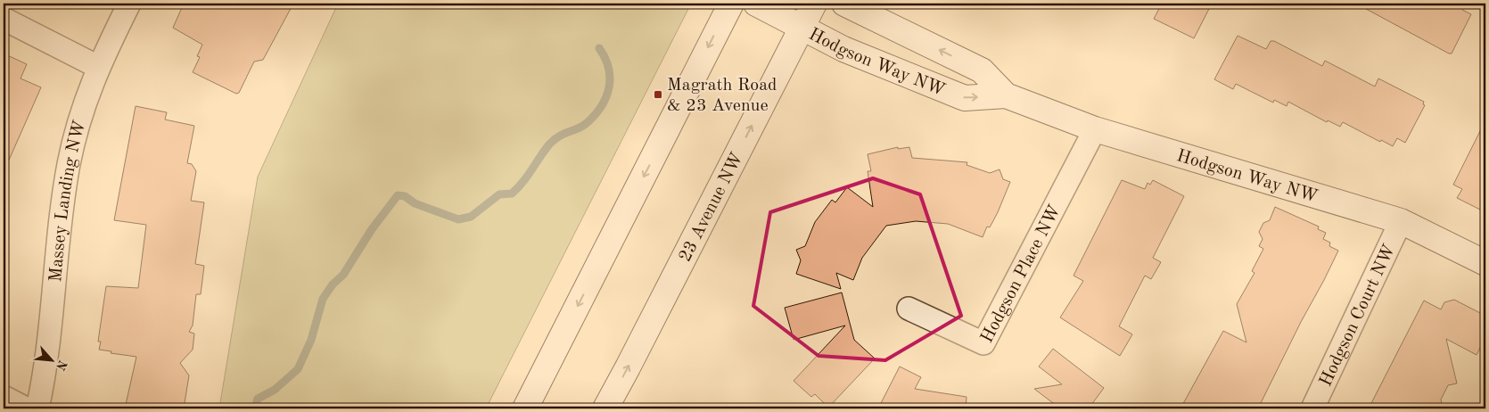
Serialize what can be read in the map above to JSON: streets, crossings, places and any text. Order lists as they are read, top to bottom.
{
  "streets": {
    "street": [
      "Hodgson Way NW",
      "Massey Landing NW",
      "23 Avenue NW",
      "Hodgson Place NW",
      "Hodgson Court NW"
    ]
  },
  "crossings": [
    ["Hodgson Way NW", "23 Avenue NW"],
    ["Hodgson Way NW", "Hodgson Place NW"],
    ["Hodgson Way NW", "Hodgson Court NW"]
  ],
  "places": {
    "transit": ["Magrath Road & 23 Avenue"]
  },
  "north": "bottom right"
}
